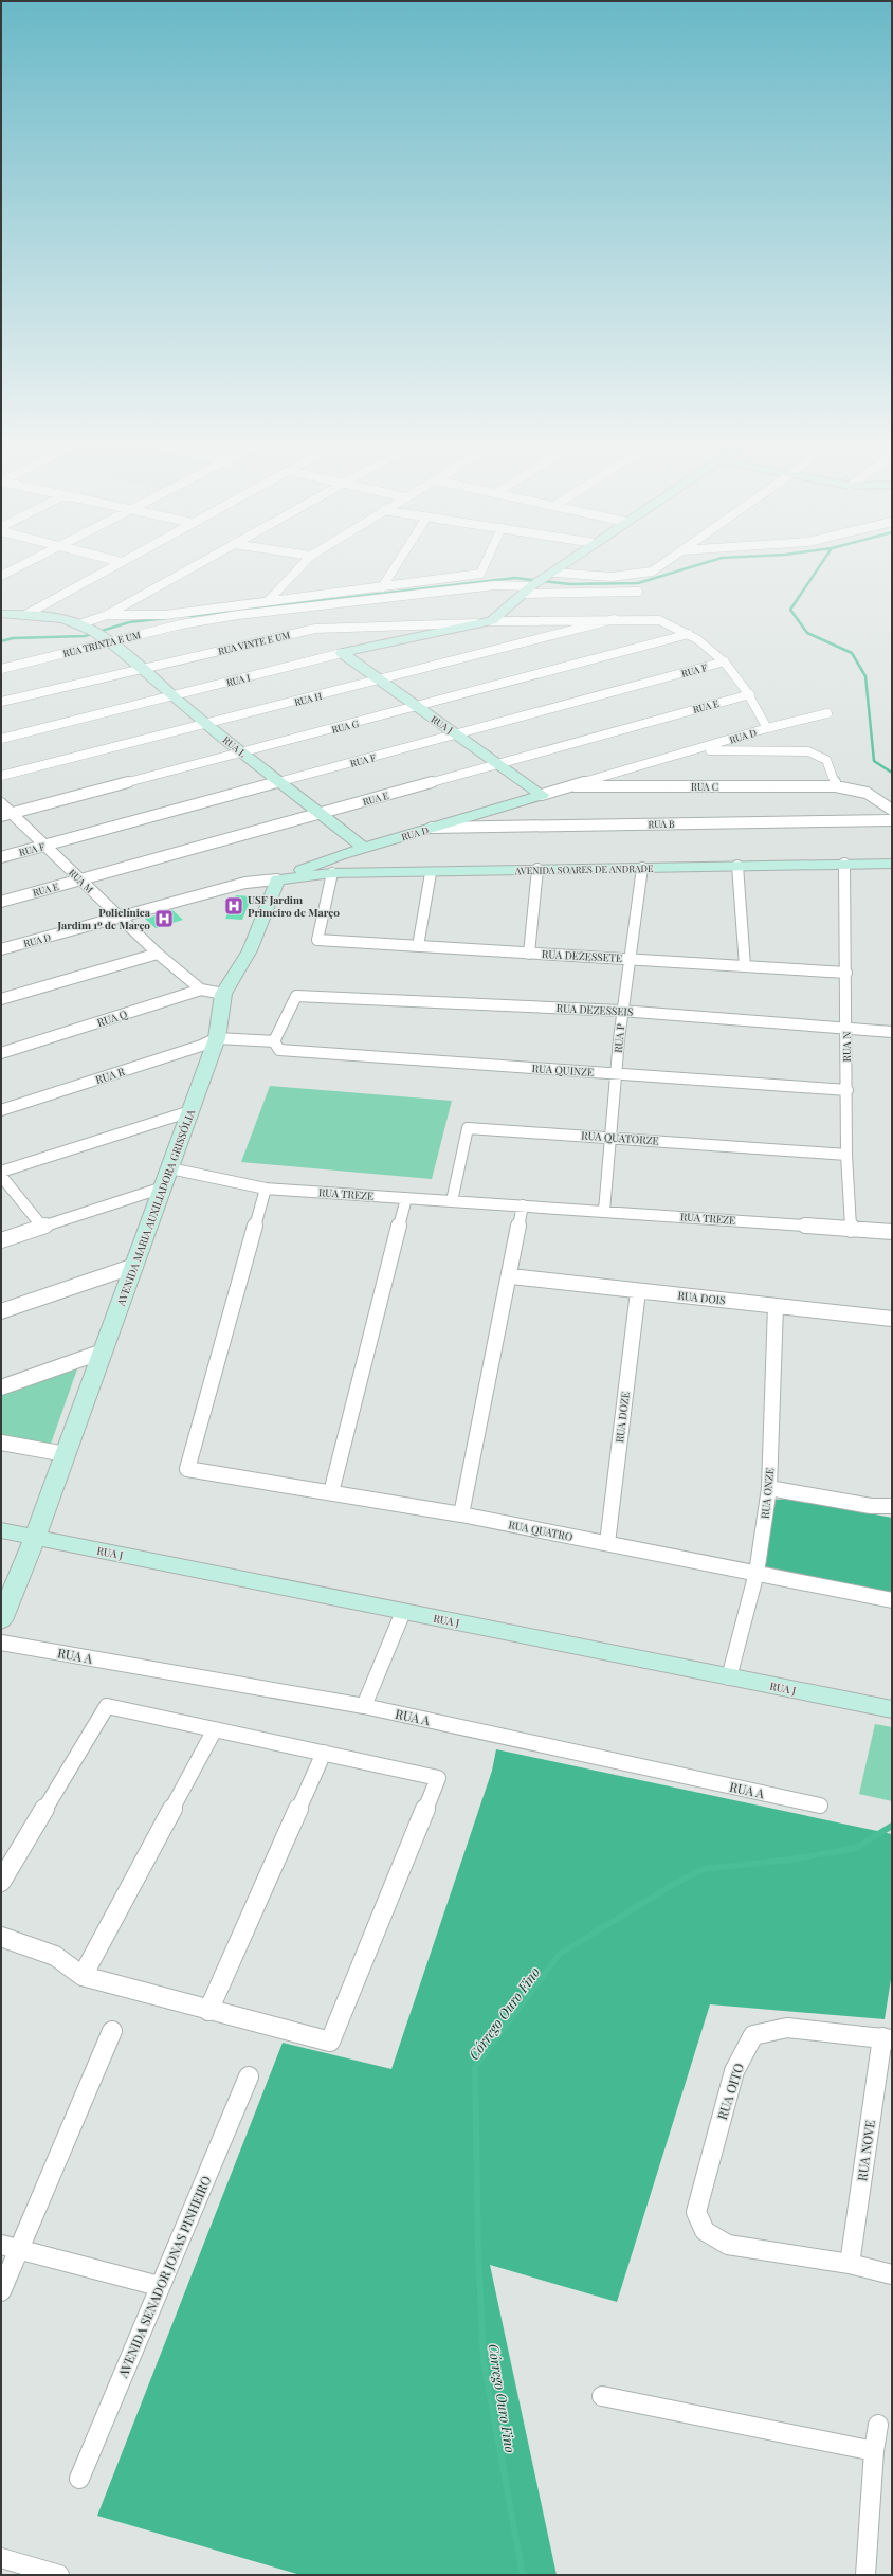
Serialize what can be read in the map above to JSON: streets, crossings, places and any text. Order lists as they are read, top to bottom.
{
  "streets": {
    "street": [
      "RUA VINTE E UM",
      "RUA TRINTA E UM",
      "RUA F",
      "RUA I",
      "RUA H",
      "RUA E",
      "RUA J",
      "RUA G",
      "RUA D",
      "RUA L",
      "RUA C",
      "RUA B",
      "AVENIDA SOARES DE ANDRADE",
      "RUA M",
      "RUA DEZESSETE",
      "RUA DEZESSEIS",
      "RUA Q",
      "RUA P",
      "RUA N",
      "RUA QUINZE",
      "RUA R",
      "RUA QUATORZE",
      "RUA TREZE",
      "AVENIDA MARIA AUXILIADORA GRISSÓLIA",
      "RUA DOIS",
      "RUA DOZE",
      "RUA ONZE",
      "RUA QUATRO",
      "RUA A",
      "RUA OITO",
      "RUA NOVE",
      "AVENIDA SENADOR JONAS PINHEIRO"
    ]
  },
  "crossings": [
    ["RUA VINTE E UM", "RUA F"],
    ["RUA VINTE E UM", "RUA I"],
    ["RUA VINTE E UM", "RUA H"],
    ["RUA VINTE E UM", "RUA E"],
    ["RUA VINTE E UM", "RUA G"],
    ["RUA VINTE E UM", "RUA D"],
    ["RUA VINTE E UM", "RUA L"],
    ["RUA TRINTA E UM", "RUA L"],
    ["RUA F", "RUA J"],
    ["RUA F", "RUA L"],
    ["RUA F", "RUA M"],
    ["RUA I", "RUA J"],
    ["RUA I", "RUA L"],
    ["RUA H", "RUA J"],
    ["RUA H", "RUA L"],
    ["RUA E", "RUA J"],
    ["RUA E", "RUA L"],
    ["RUA E", "RUA M"],
    ["RUA J", "RUA G"],
    ["RUA J", "RUA D"],
    ["RUA J", "AVENIDA MARIA AUXILIADORA GRISSÓLIA"],
    ["RUA J", "RUA ONZE"],
    ["RUA G", "RUA L"],
    ["RUA G", "RUA M"],
    ["RUA D", "RUA L"],
    ["RUA D", "RUA C"],
    ["RUA D", "RUA B"],
    ["RUA D", "AVENIDA SOARES DE ANDRADE"],
    ["RUA D", "RUA M"],
    ["RUA D", "AVENIDA MARIA AUXILIADORA GRISSÓLIA"],
    ["AVENIDA SOARES DE ANDRADE", "RUA DEZESSETE"],
    ["AVENIDA SOARES DE ANDRADE", "RUA P"],
    ["AVENIDA SOARES DE ANDRADE", "RUA N"],
    ["AVENIDA SOARES DE ANDRADE", "AVENIDA MARIA AUXILIADORA GRISSÓLIA"],
    ["RUA M", "RUA Q"],
    ["RUA DEZESSETE", "RUA P"],
    ["RUA DEZESSETE", "RUA N"],
    ["RUA DEZESSEIS", "RUA P"],
    ["RUA DEZESSEIS", "RUA N"],
    ["RUA DEZESSEIS", "RUA QUINZE"],
    ["RUA Q", "AVENIDA MARIA AUXILIADORA GRISSÓLIA"],
    ["RUA P", "RUA QUINZE"],
    ["RUA P", "RUA QUATORZE"],
    ["RUA P", "RUA TREZE"],
    ["RUA N", "RUA QUINZE"],
    ["RUA N", "RUA QUATORZE"],
    ["RUA N", "RUA TREZE"],
    ["RUA QUINZE", "RUA R"],
    ["RUA QUINZE", "AVENIDA MARIA AUXILIADORA GRISSÓLIA"],
    ["RUA R", "AVENIDA MARIA AUXILIADORA GRISSÓLIA"],
    ["RUA QUATORZE", "RUA TREZE"],
    ["RUA TREZE", "AVENIDA MARIA AUXILIADORA GRISSÓLIA"],
    ["RUA TREZE", "RUA QUATRO"],
    ["RUA DOIS", "RUA DOZE"],
    ["RUA DOIS", "RUA ONZE"],
    ["RUA DOZE", "RUA QUATRO"],
    ["RUA ONZE", "RUA QUATRO"],
    ["RUA OITO", "RUA NOVE"]
  ],
  "water": ["Córrego Ouro Fino"],
  "places": {
    "hospital": ["USF Jardim Primeiro de Março", "Policlínica Jardim 1º de Março"]
  }
}
